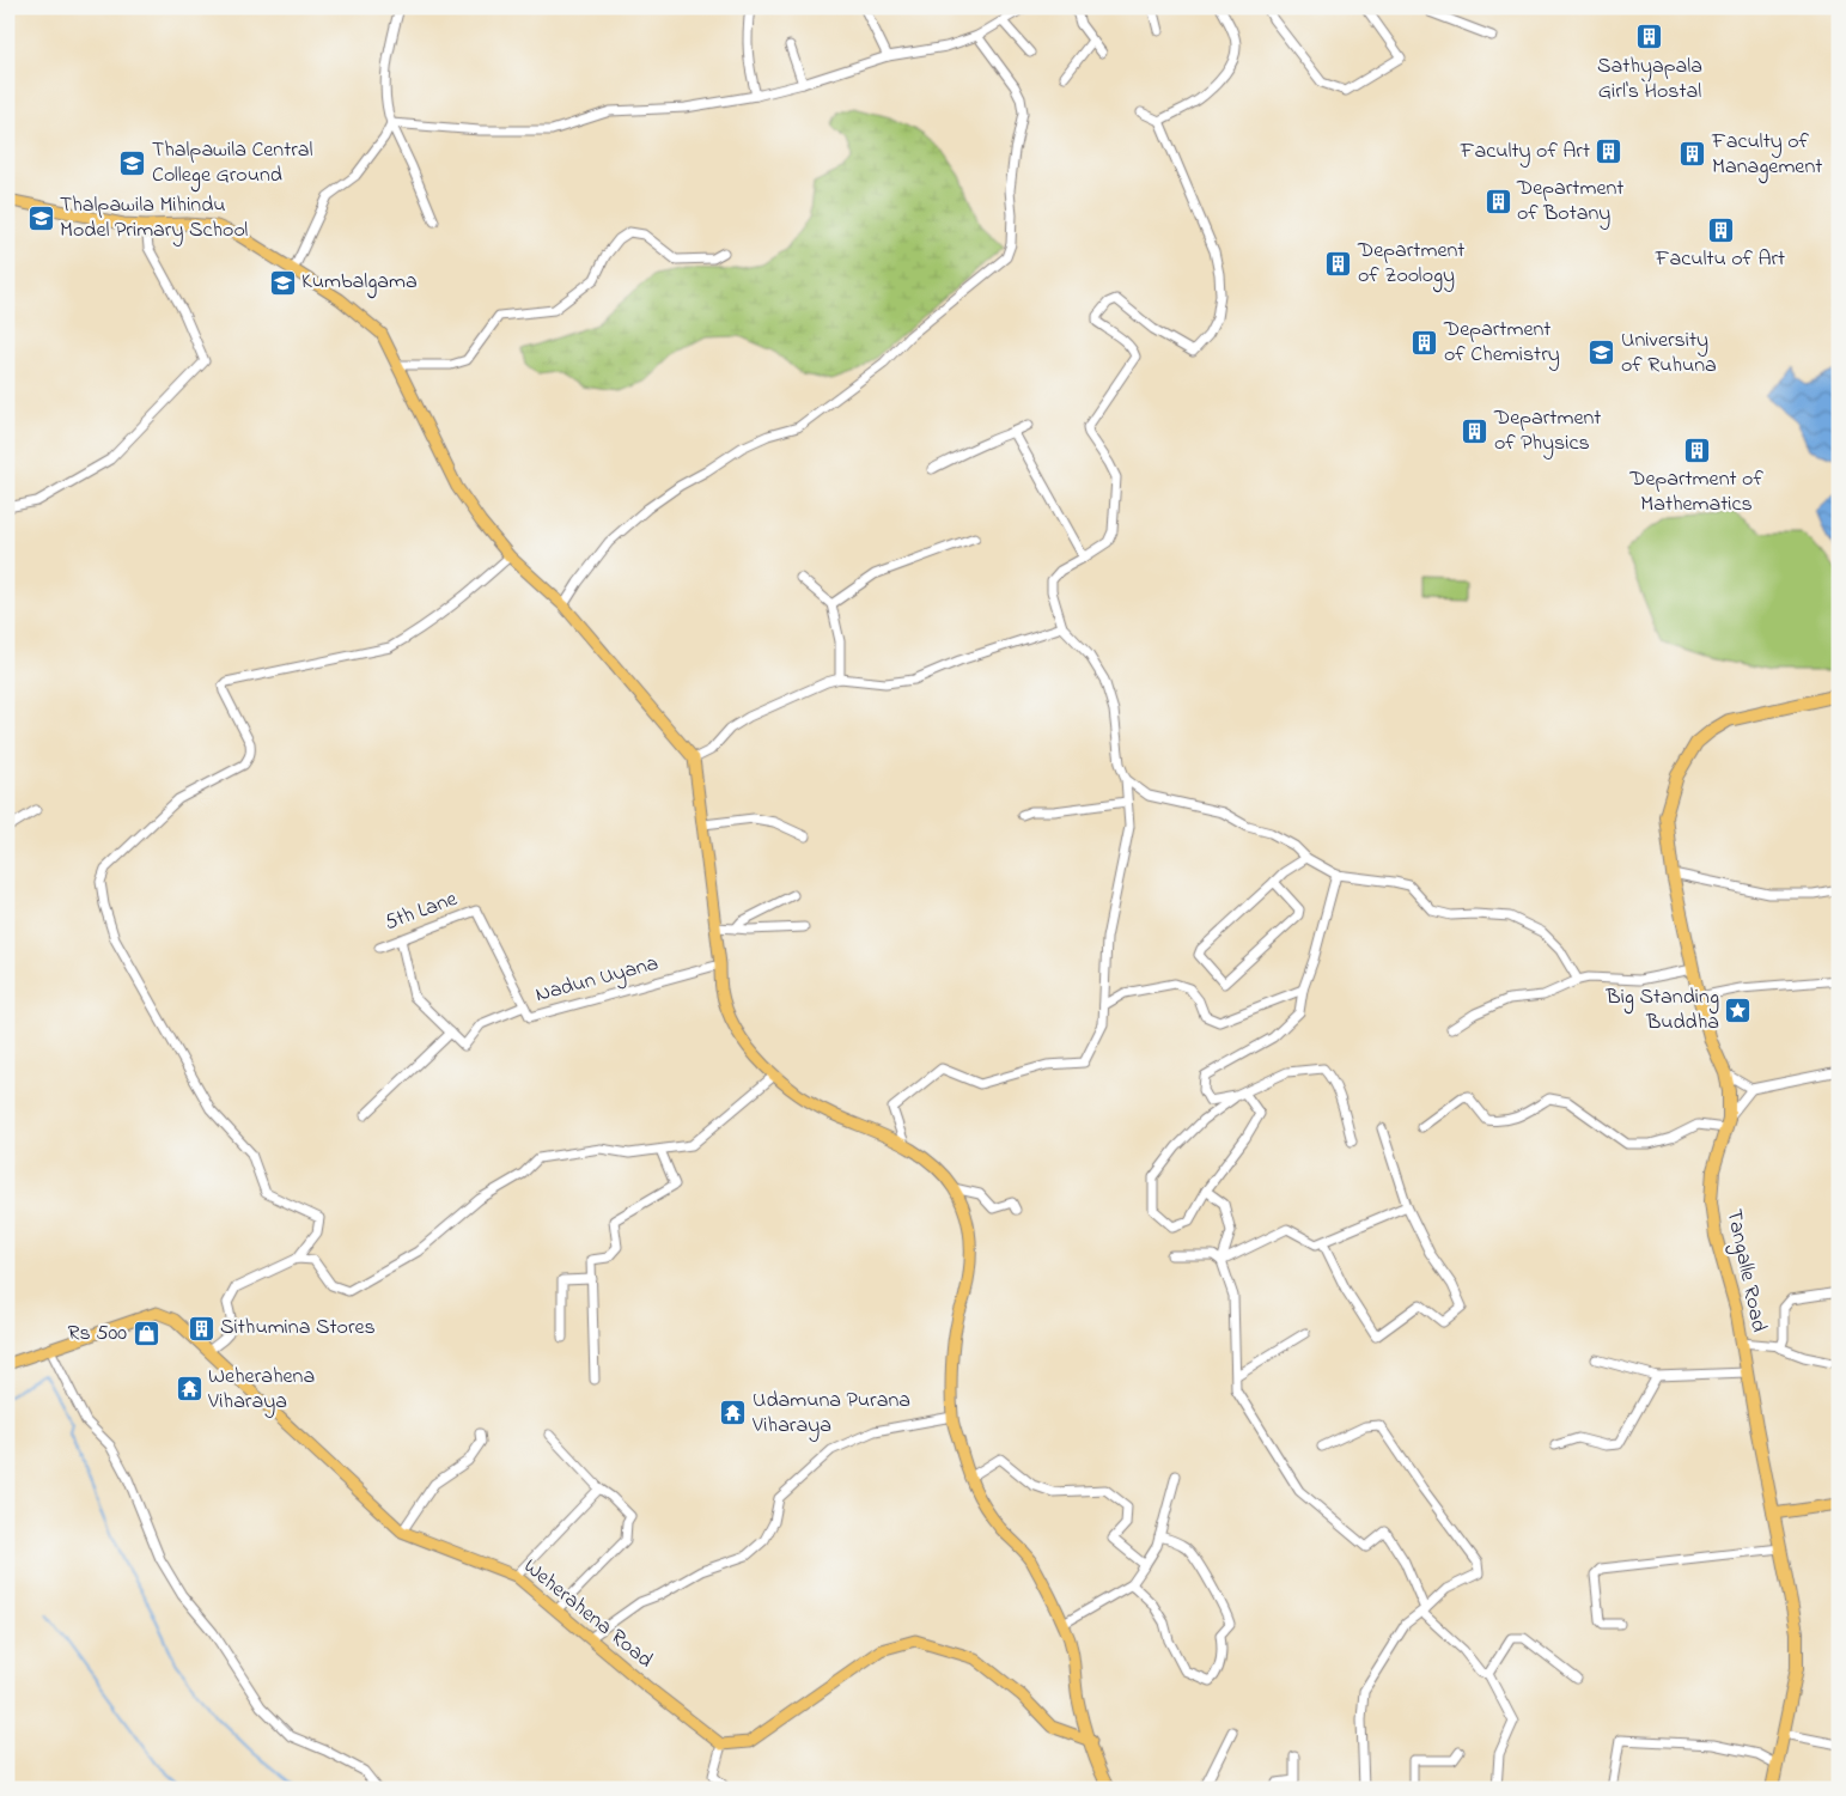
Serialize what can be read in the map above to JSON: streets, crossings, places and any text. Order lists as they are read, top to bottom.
{
  "streets": {
    "highway": ["Tangalle Road"],
    "main road": ["Weherahena Road"],
    "street": ["5th Lane", "Nadun Uyana"]
  },
  "crossings": [
    ["5th Lane", "Nadun Uyana"]
  ],
  "places": {
    "building": [
      "Sathyapala Girl's Hostal",
      "Faculty of Art",
      "Faculty of Management",
      "Department of Botany",
      "Facultu of Art",
      "Department of Zoology",
      "Department of Chemistry",
      "Department of Physics",
      "Department of Mathematics",
      "Sithumina Stores"
    ],
    "school or university": [
      "Thalpawila Central College Ground",
      "Thalpawila Mihindu Model Primary School",
      "Kumbalgama",
      "University of Ruhuna"
    ],
    "place": ["Big Standing Buddha"],
    "shop": ["Rs 500"],
    "temple": ["Weherahena Viharaya", "Udamuna Purana Viharaya"]
  }
}
